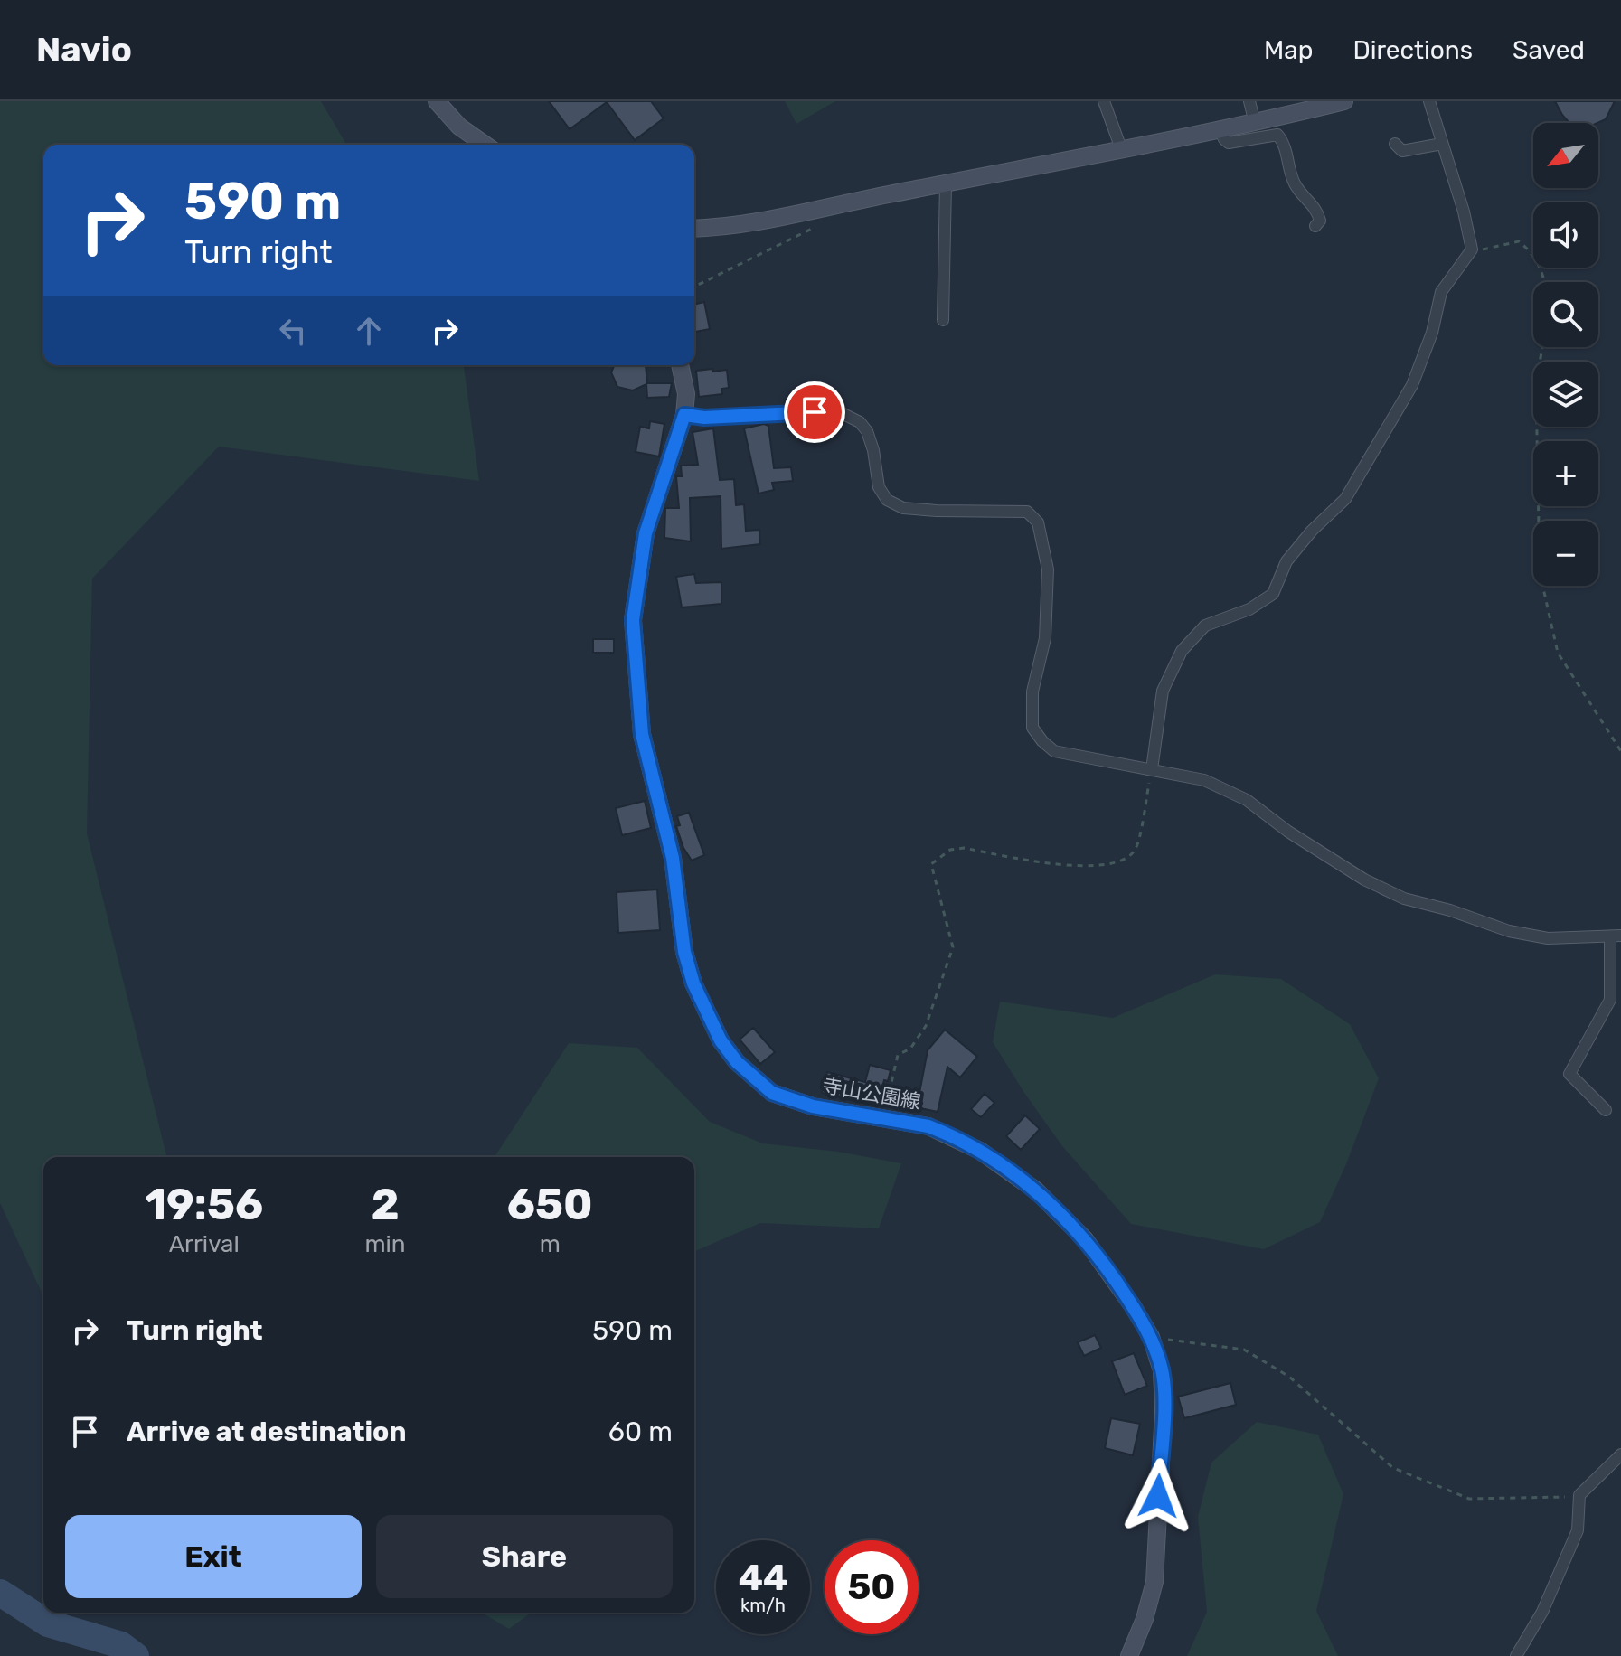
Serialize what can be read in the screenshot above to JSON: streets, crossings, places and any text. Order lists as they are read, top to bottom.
{
  "streets": {
    "main road": ["寺山公園線"]
  },
  "north": "bottom left",
  "page": {
    "header": "Navio",
    "nav": ["Map", "Directions", "Saved"],
    "map_buttons": ["+", "−"],
    "turn": ["590 m", "Turn right"],
    "eta": [
      "19:56",
      "Arrival",
      "2",
      "min",
      "650",
      "m"
    ],
    "list": [
      {
        "name": "Turn right",
        "value": "590 m"
      },
      {
        "name": "Arrive at destination",
        "value": "60 m"
      }
    ],
    "buttons": ["Exit", "Share"],
    "speed": "44 km/h",
    "limit": "50"
  }
}
